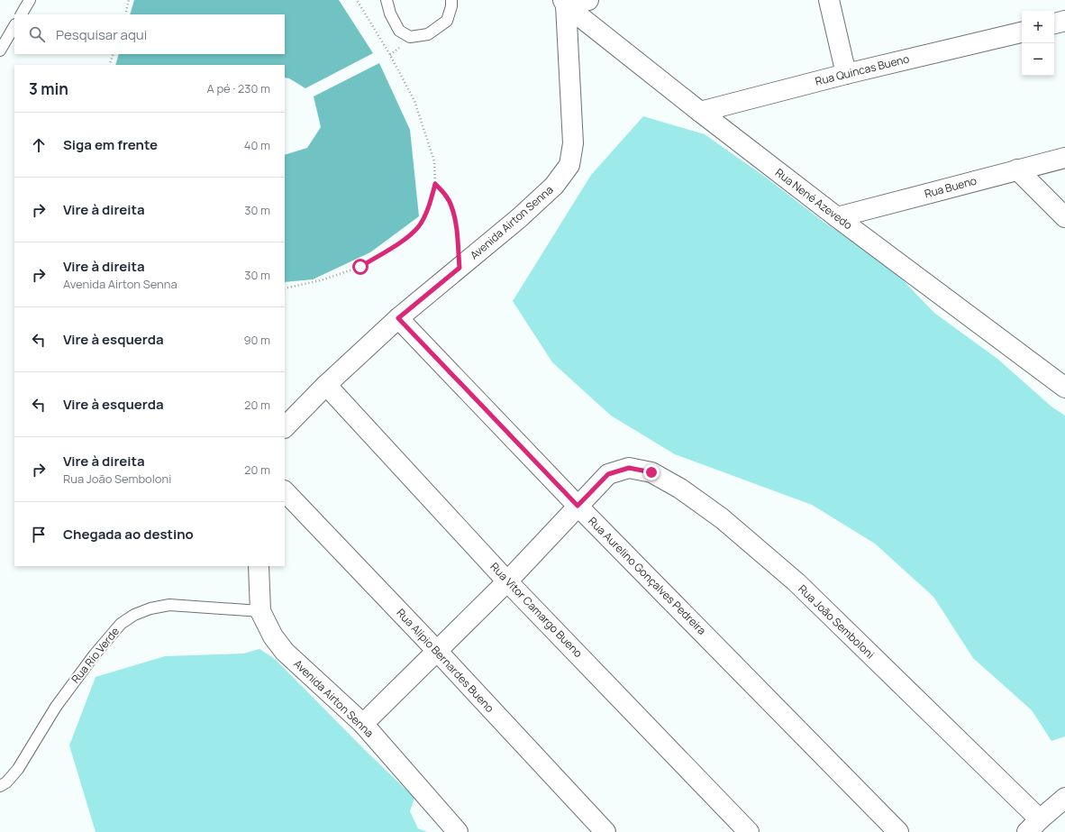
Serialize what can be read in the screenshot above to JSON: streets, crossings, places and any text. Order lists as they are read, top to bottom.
{
  "streets": {
    "street": [
      "Rua Quincas Bueno",
      "Rua Bueno",
      "Rua Nené Azevedo",
      "Avenida Airton Senna",
      "Rua Aurelino Gonçalves Pedreira",
      "Rua Vitor Camargo Bueno",
      "Rua João Semboloni",
      "Rua Alípio Bernardes Bueno"
    ],
    "lane": ["Rua Rio Verde"]
  },
  "crossings": [
    ["Rua Quincas Bueno", "Rua Nené Azevedo"],
    ["Rua Bueno", "Rua Nené Azevedo"],
    ["Rua Nené Azevedo", "Avenida Airton Senna"],
    ["Avenida Airton Senna", "Rua Aurelino Gonçalves Pedreira"],
    ["Avenida Airton Senna", "Rua Vitor Camargo Bueno"],
    ["Avenida Airton Senna", "Rua Rio Verde"],
    ["Rua Aurelino Gonçalves Pedreira", "Rua João Semboloni"]
  ],
  "page": {
    "map_buttons": ["+", "−"],
    "search": "Pesquisar aqui",
    "heading": ["3 min", "A pé · 230 m"],
    "list": [
      ["Siga em frente", "40 m"],
      ["Vire à direita", "30 m"],
      ["Vire à direita", "Avenida Airton Senna", "30 m"],
      ["Vire à esquerda", "90 m"],
      ["Vire à esquerda", "20 m"],
      ["Vire à direita", "Rua João Semboloni", "20 m"],
      "Chegada ao destino"
    ]
  }
}
